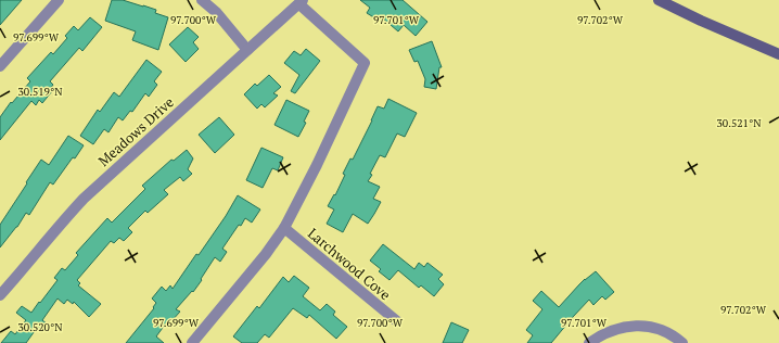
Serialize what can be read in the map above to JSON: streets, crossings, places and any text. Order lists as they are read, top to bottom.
{
  "streets": {
    "street": ["Meadows Drive", "Larchwood Cove"]
  },
  "coordinates": [
    "97.702°W",
    "97.700°W",
    "97.701°W",
    "97.699°W",
    "30.519°N",
    "30.521°N",
    "30.520°N"
  ]
}
